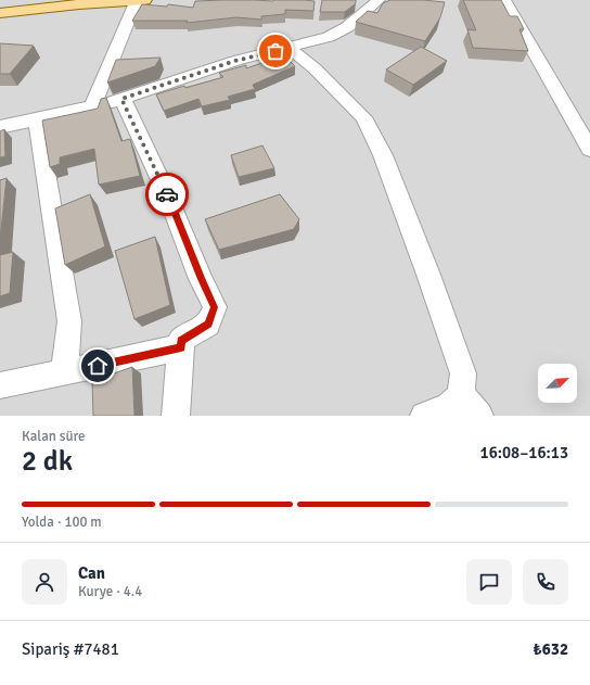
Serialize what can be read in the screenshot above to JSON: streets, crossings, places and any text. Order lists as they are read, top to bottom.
{
  "north": "top right",
  "page": {
    "heading": ["2 dk", "Kalan süre", "16:08–16:13"],
    "panel": [
      "Can",
      "Kurye · 4.4",
      "Sipariş #7481",
      "₺632"
    ],
    "bar": "Yolda · 100 m"
  }
}
